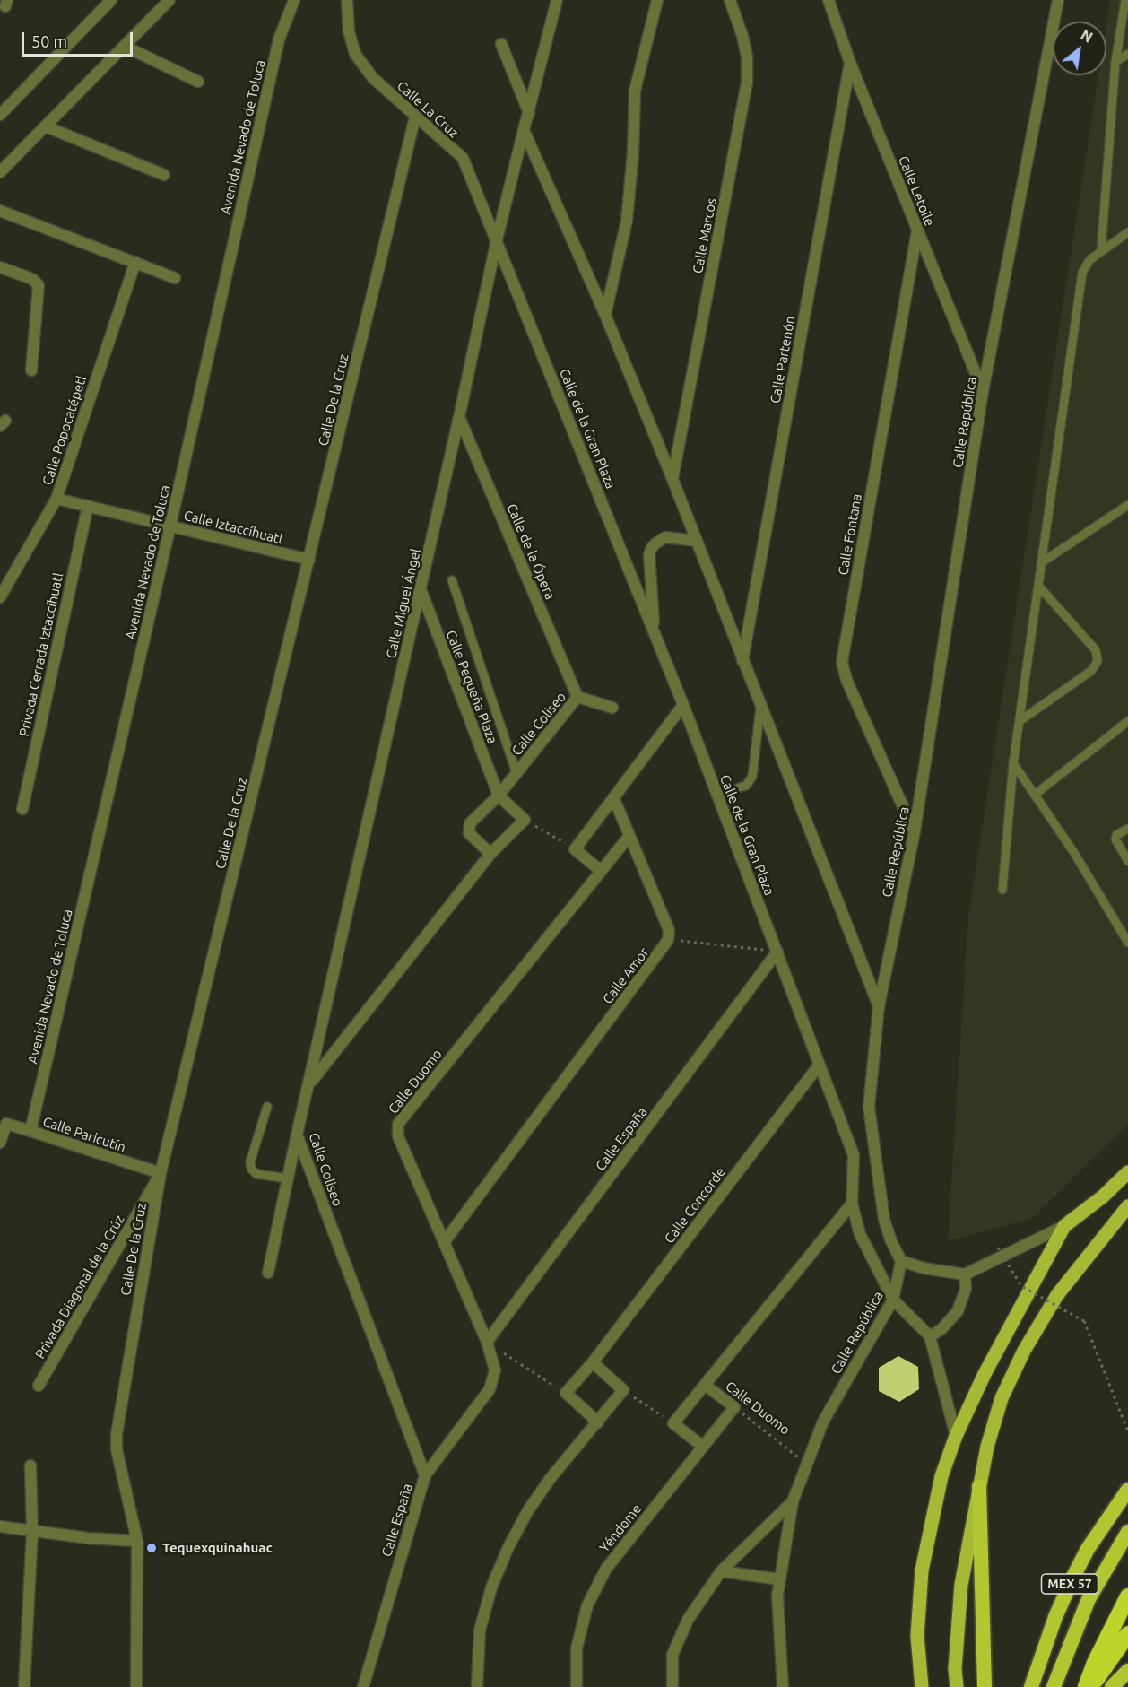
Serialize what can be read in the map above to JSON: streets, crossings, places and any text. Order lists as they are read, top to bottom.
{
  "streets": {
    "highway": ["MEX 57"],
    "street": [
      "Calle La Cruz",
      "Avenida Nevado de Toluca",
      "Calle Letoile",
      "Calle Marcos",
      "Calle Partenón",
      "Calle De la Cruz",
      "Calle República",
      "Calle de la Gran Plaza",
      "Calle Popocatépetl",
      "Calle Iztaccíhuatl",
      "Calle Fontana",
      "Calle de la Ópera",
      "Calle Miguel Ángel",
      "Privada Cerrada Iztaccíhuatl",
      "Calle Pequeña Plaza",
      "Calle Coliseo",
      "Calle Amor",
      "Calle Duomo",
      "Calle Paricutín",
      "Calle España",
      "Calle Concorde",
      "Privada Diagonal de la Crúz",
      "Yéndome"
    ]
  },
  "crossings": [
    ["Calle La Cruz", "Calle De la Cruz"],
    ["Calle La Cruz", "Calle de la Gran Plaza"],
    ["Calle La Cruz", "Calle Miguel Ángel"],
    ["Avenida Nevado de Toluca", "Calle Iztaccíhuatl"],
    ["Avenida Nevado de Toluca", "Calle Paricutín"],
    ["Calle Letoile", "Calle Partenón"],
    ["Calle Letoile", "Calle República"],
    ["Calle Letoile", "Calle Fontana"],
    ["Calle De la Cruz", "Calle Iztaccíhuatl"],
    ["Calle De la Cruz", "Calle Paricutín"],
    ["Calle De la Cruz", "Privada Diagonal de la Crúz"],
    ["Calle República", "Calle de la Gran Plaza"],
    ["Calle República", "Calle Fontana"],
    ["Calle República", "Calle Duomo"],
    ["Calle de la Gran Plaza", "Calle Miguel Ángel"],
    ["Calle de la Gran Plaza", "Calle España"],
    ["Calle de la Gran Plaza", "Calle Concorde"],
    ["Calle Popocatépetl", "Calle Iztaccíhuatl"],
    ["Calle Iztaccíhuatl", "Privada Cerrada Iztaccíhuatl"],
    ["Calle de la Ópera", "Calle Miguel Ángel"],
    ["Calle de la Ópera", "Calle Coliseo"],
    ["Calle Miguel Ángel", "Calle Pequeña Plaza"],
    ["Calle Miguel Ángel", "Calle Coliseo"],
    ["Calle Pequeña Plaza", "Calle Coliseo"],
    ["Calle Coliseo", "Calle España"],
    ["Calle Amor", "Calle Duomo"],
    ["Calle Duomo", "Calle España"],
    ["Calle Duomo", "Yéndome"],
    ["Calle Paricutín", "Privada Diagonal de la Crúz"]
  ],
  "places": ["Tequexquinahuac"],
  "scale_bar": "50 m",
  "north": "top right"
}
